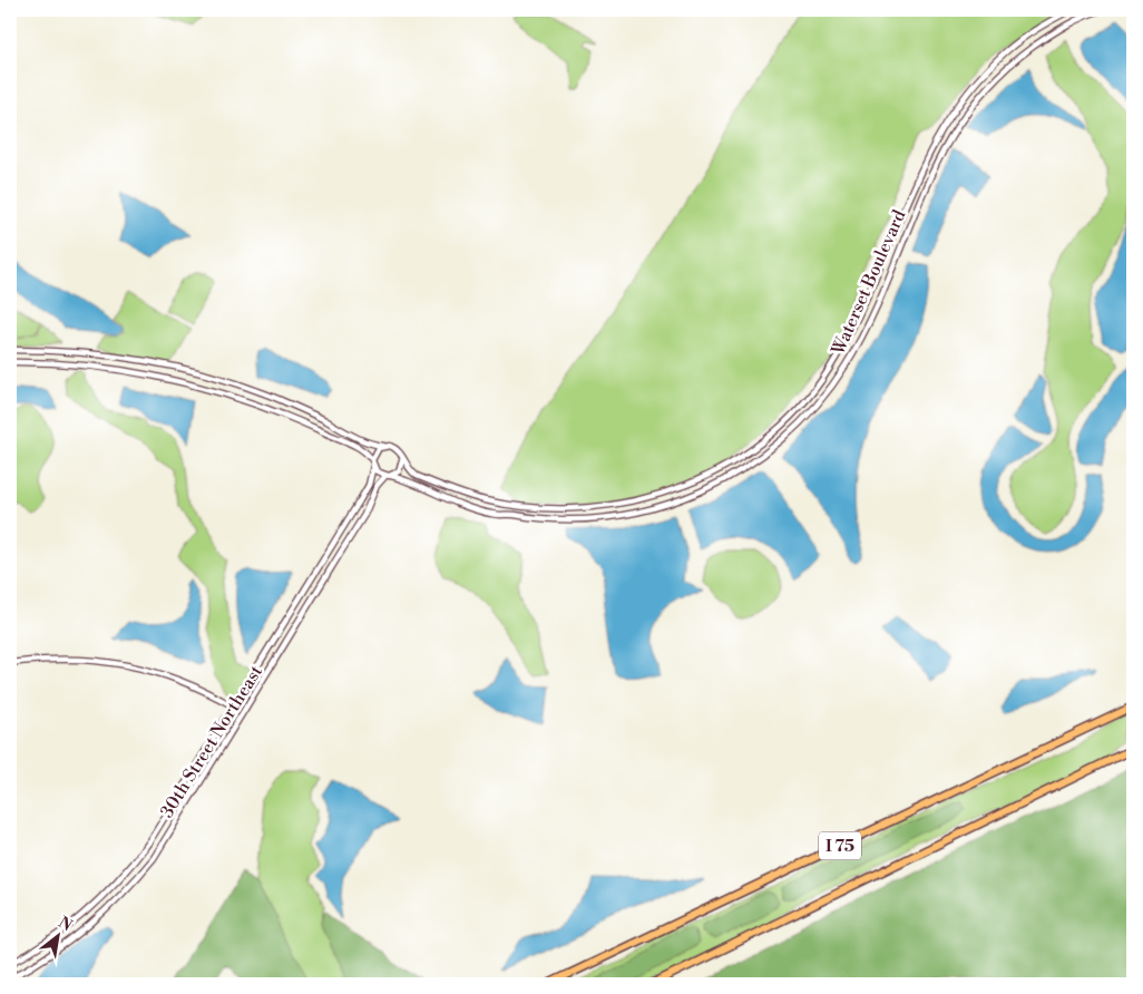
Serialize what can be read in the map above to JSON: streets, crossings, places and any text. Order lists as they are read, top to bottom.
{
  "streets": {
    "highway": ["I 75"],
    "street": ["Waterset Boulevard", "30th Street Northeast"]
  },
  "crossings": [
    ["Waterset Boulevard", "30th Street Northeast"]
  ],
  "north": "top right"
}
